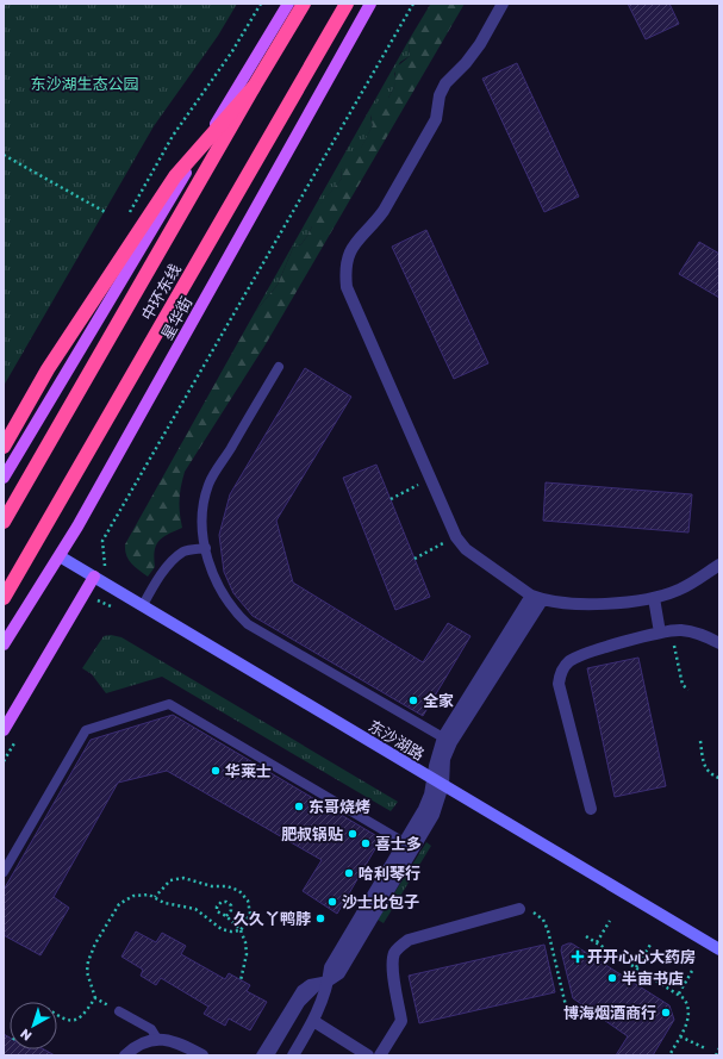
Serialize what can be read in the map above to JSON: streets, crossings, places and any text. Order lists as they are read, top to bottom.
{
  "streets": {
    "highway": ["中环东线"],
    "main road": ["星华街", "东沙湖路"]
  },
  "crossings": [
    ["星华街", "东沙湖路"]
  ],
  "parks": ["东沙湖生态公园"],
  "places": {
    "other": [
      "全家",
      "华莱士",
      "东哥烧烤",
      "肥叔锅贴",
      "喜士多",
      "哈利琴行",
      "沙士比包子",
      "久久丫鸭脖",
      "半亩书店",
      "博海烟酒商行"
    ],
    "health": ["开开心心大药房"]
  },
  "north": "bottom left"
}
